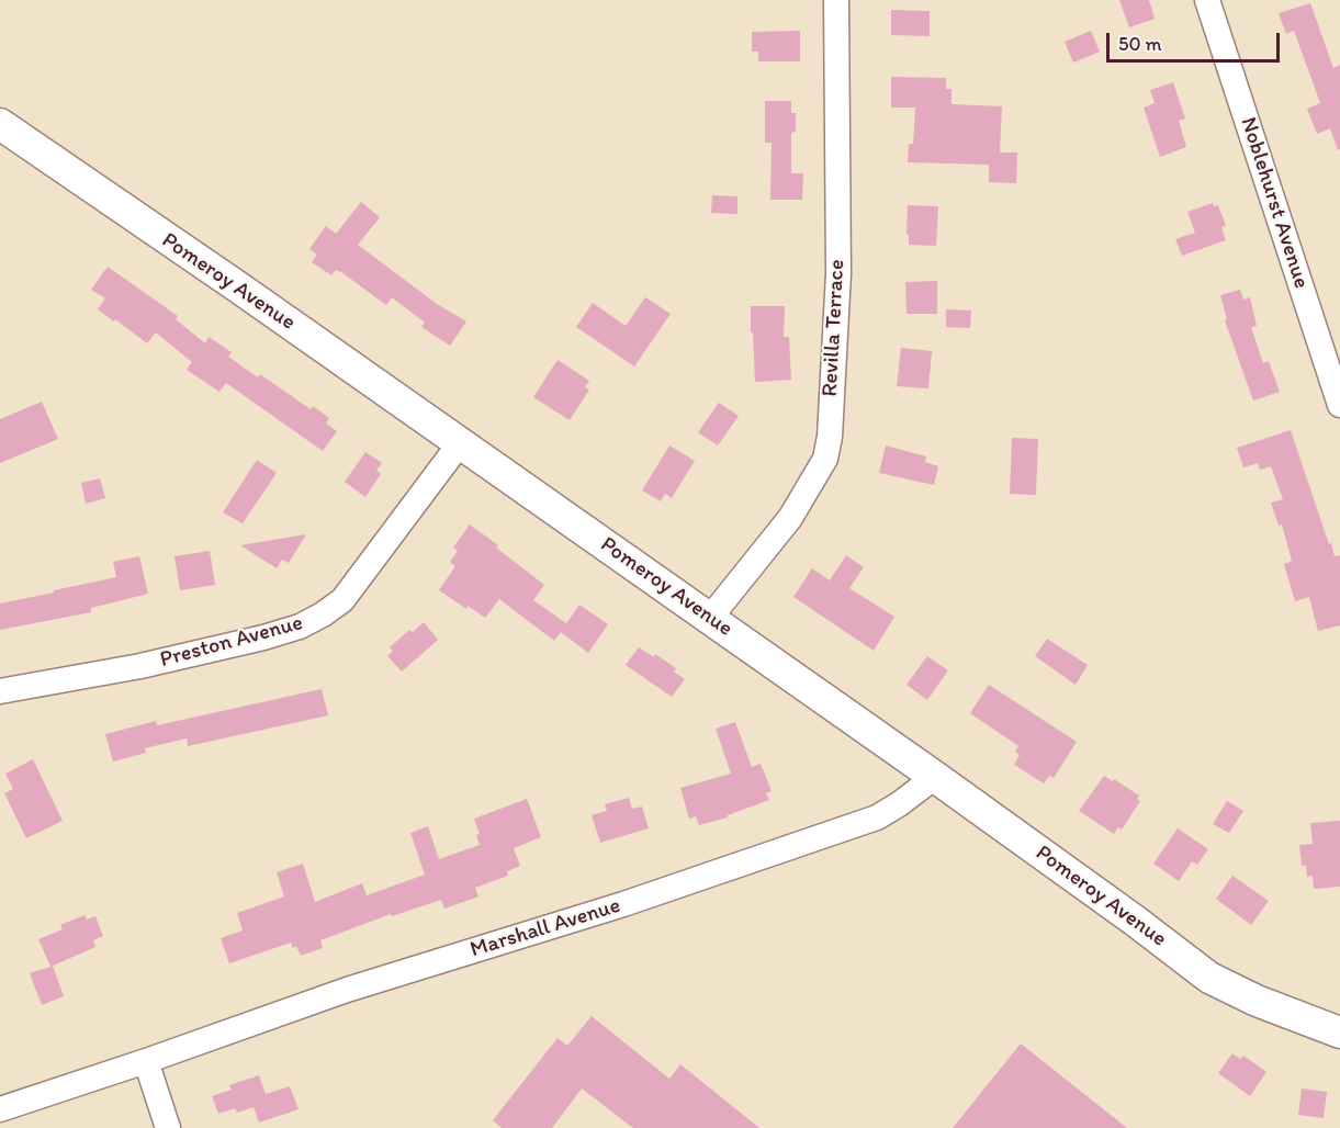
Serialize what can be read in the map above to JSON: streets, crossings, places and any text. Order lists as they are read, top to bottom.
{
  "streets": {
    "street": [
      "Noblehurst Avenue",
      "Pomeroy Avenue",
      "Revilla Terrace",
      "Preston Avenue",
      "Marshall Avenue"
    ]
  },
  "crossings": [
    ["Pomeroy Avenue", "Revilla Terrace"],
    ["Pomeroy Avenue", "Preston Avenue"],
    ["Pomeroy Avenue", "Marshall Avenue"]
  ],
  "scale_bar": "50 m"
}
